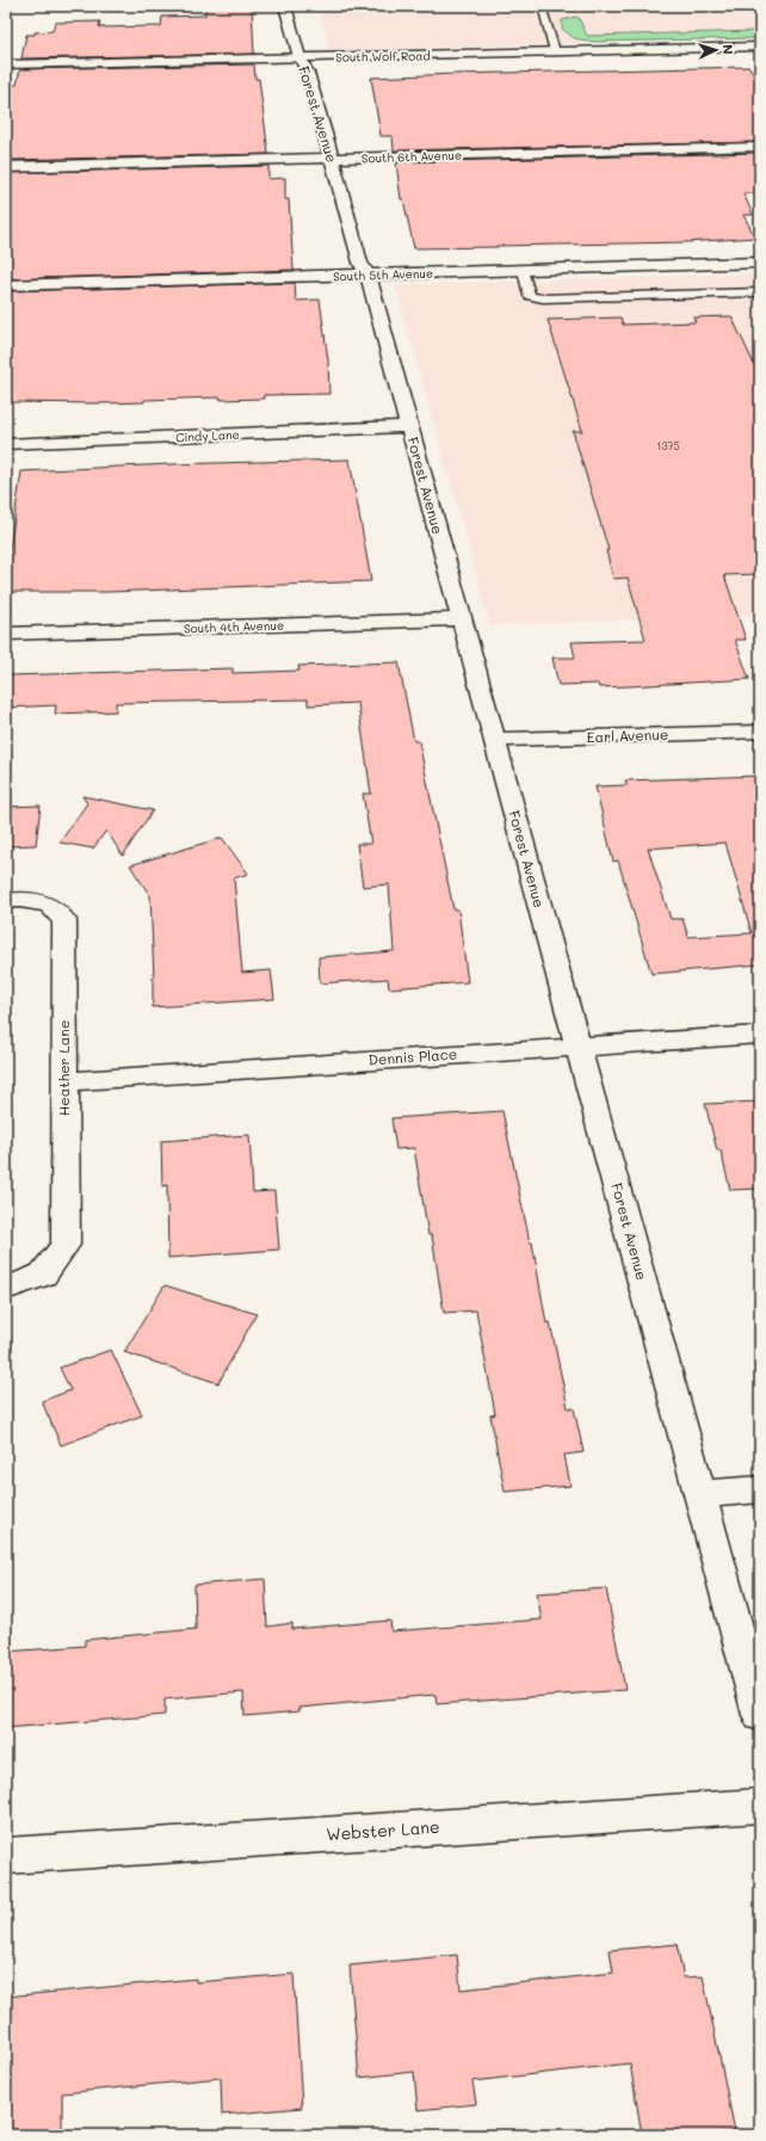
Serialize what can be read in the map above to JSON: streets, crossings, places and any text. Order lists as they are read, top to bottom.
{
  "streets": {
    "street": [
      "South Wolf Road",
      "Forest Avenue",
      "South 6th Avenue",
      "South 5th Avenue",
      "Cindy Lane",
      "South 4th Avenue",
      "Earl Avenue",
      "Dennis Place",
      "Heather Lane",
      "Webster Lane"
    ]
  },
  "crossings": [
    ["South Wolf Road", "Forest Avenue"],
    ["Forest Avenue", "South 6th Avenue"],
    ["Forest Avenue", "South 5th Avenue"],
    ["Forest Avenue", "Cindy Lane"],
    ["Forest Avenue", "South 4th Avenue"],
    ["Forest Avenue", "Earl Avenue"],
    ["Forest Avenue", "Dennis Place"],
    ["Dennis Place", "Heather Lane"]
  ],
  "house_numbers": ["1375"],
  "north": "right"
}
